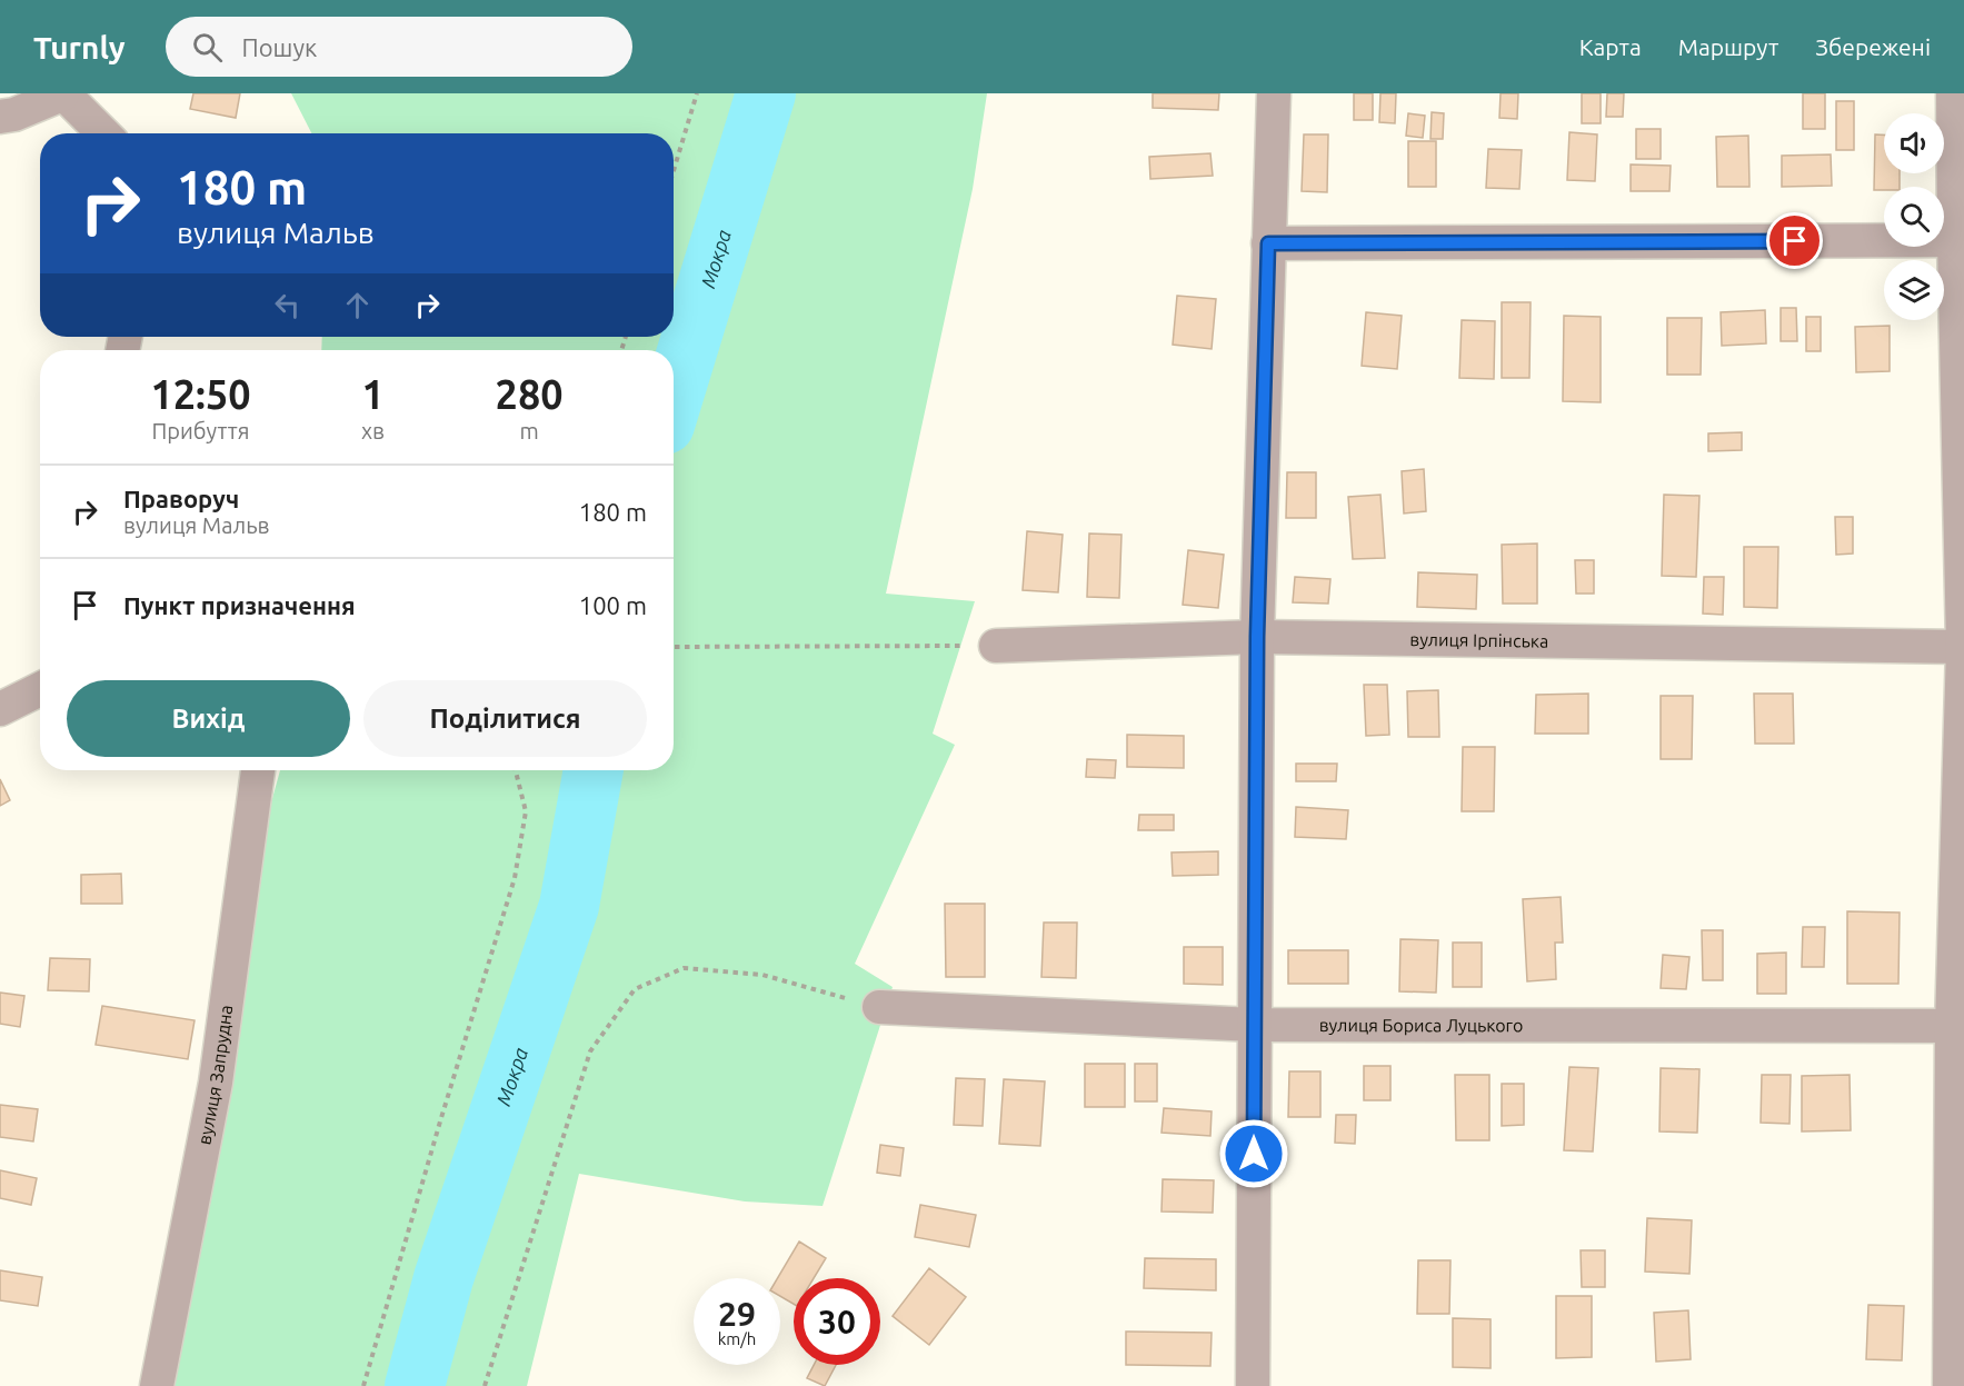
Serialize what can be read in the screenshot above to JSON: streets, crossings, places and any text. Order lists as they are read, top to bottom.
{
  "streets": {
    "street": ["вулиця Ірпінська", "вулиця Бориса Луцького", "вулиця Запрудна"]
  },
  "water": ["Мокра"],
  "page": {
    "header": "Turnly",
    "search": "Пошук",
    "nav": ["Карта", "Маршрут", "Збережені"],
    "turn": ["180 m", "вулиця Мальв"],
    "eta": [
      "12:50",
      "Прибуття",
      "1",
      "хв",
      "280",
      "m"
    ],
    "list": [
      {
        "name": "Праворуч",
        "note": "вулиця Мальв",
        "value": "180 m"
      },
      {
        "name": "Пункт призначення",
        "value": "100 m"
      }
    ],
    "buttons": ["Вихід", "Поділитися"],
    "speed": "29 km/h",
    "limit": "30"
  }
}
